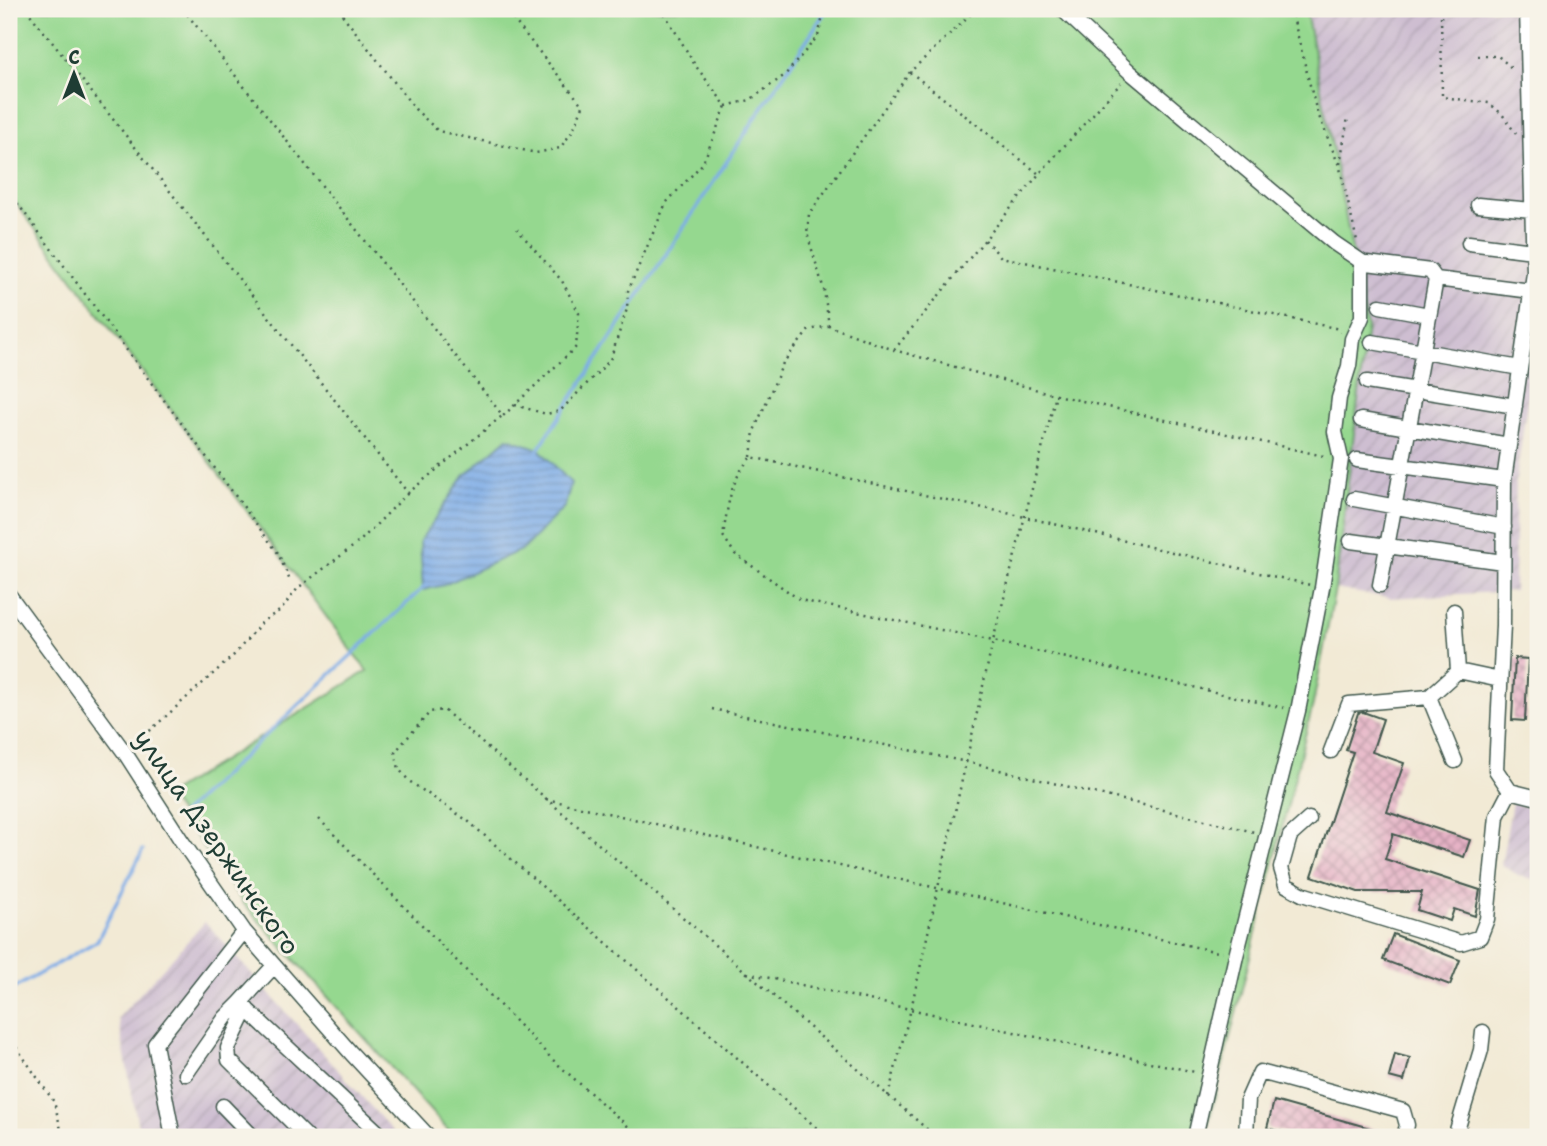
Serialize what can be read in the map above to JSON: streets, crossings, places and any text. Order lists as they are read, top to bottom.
{
  "streets": {
    "street": ["улица Дзержинского"]
  },
  "north": "top"
}
